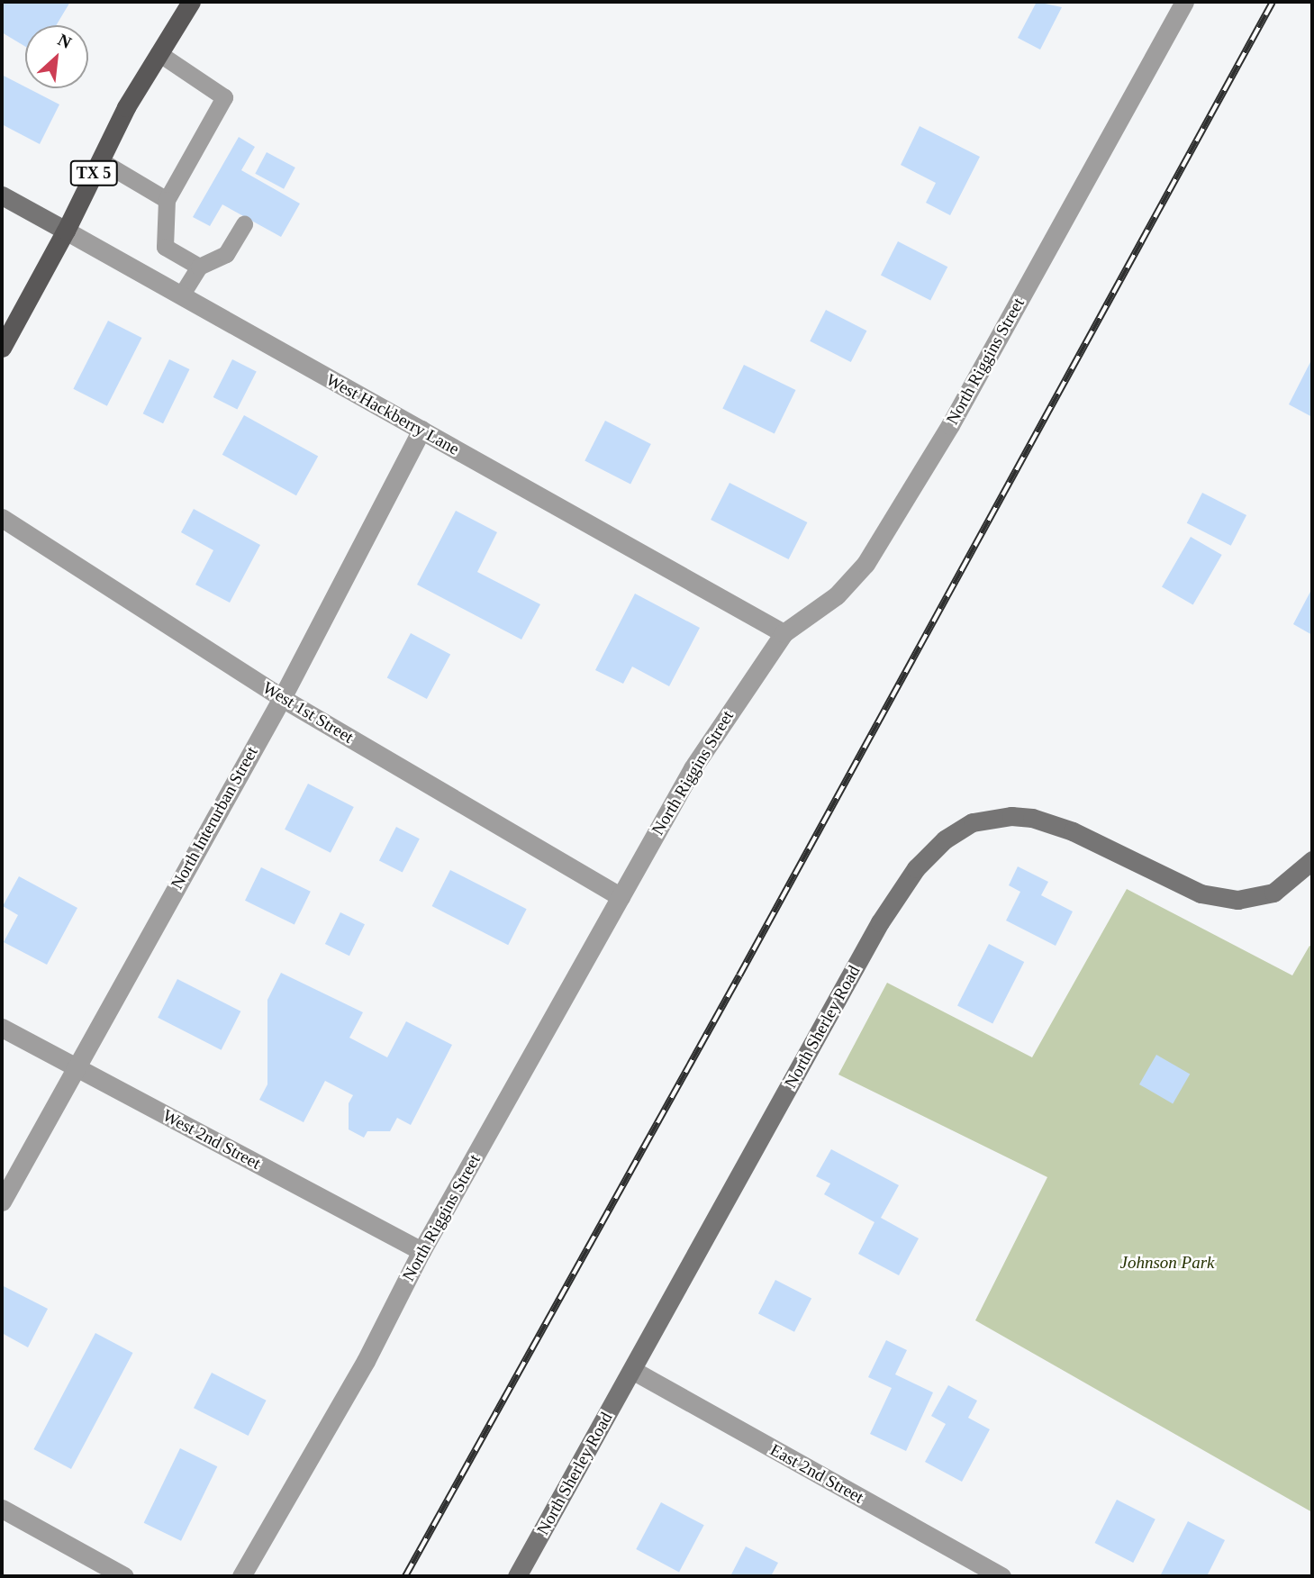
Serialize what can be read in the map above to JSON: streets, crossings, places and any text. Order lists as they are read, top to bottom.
{
  "streets": {
    "main road": ["TX 5", "West Hackberry Lane", "North Sherley Road"],
    "street": [
      "North Riggins Street",
      "West 1st Street",
      "North Interurban Street",
      "West 2nd Street",
      "East 2nd Street"
    ]
  },
  "crossings": [
    ["TX 5", "West Hackberry Lane"],
    ["North Riggins Street", "West Hackberry Lane"],
    ["North Riggins Street", "West 1st Street"],
    ["North Riggins Street", "West 2nd Street"],
    ["West Hackberry Lane", "North Interurban Street"],
    ["West 1st Street", "North Interurban Street"],
    ["North Interurban Street", "West 2nd Street"],
    ["North Sherley Road", "East 2nd Street"]
  ],
  "parks": ["Johnson Park"],
  "north": "top right"
}
